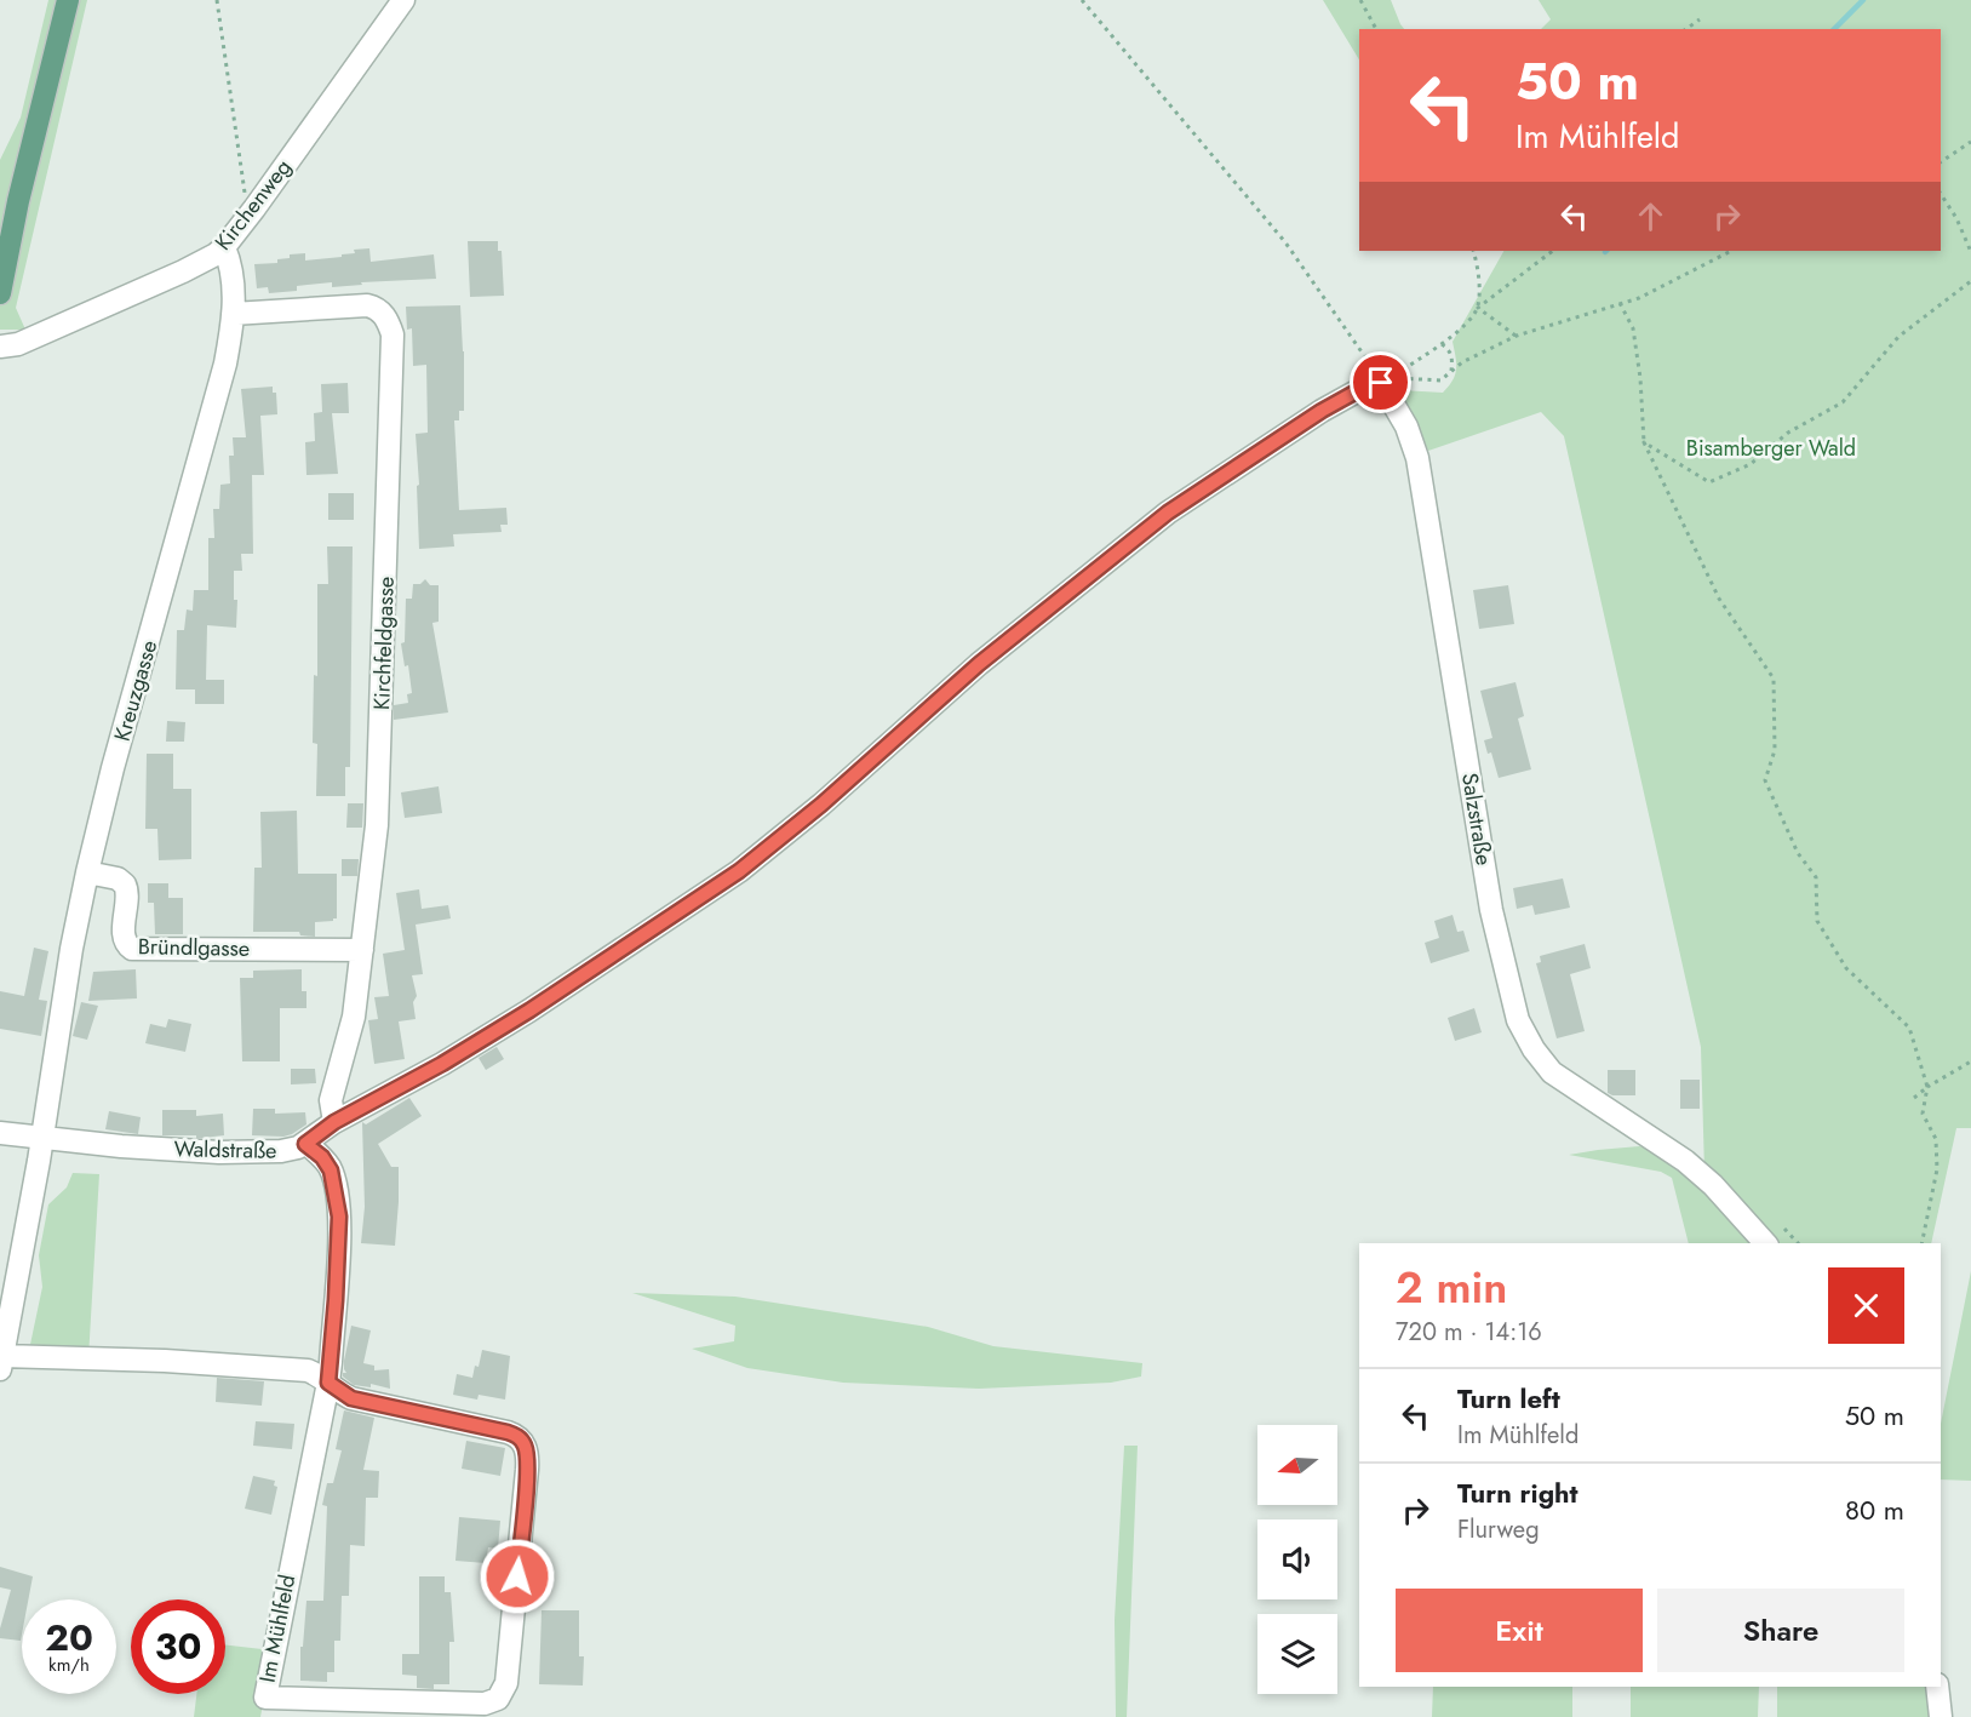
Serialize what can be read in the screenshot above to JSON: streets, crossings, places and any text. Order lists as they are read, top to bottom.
{
  "streets": {
    "street": [
      "Kirchenweg",
      "Kirchfeldgasse",
      "Kreuzgasse",
      "Salzstraße",
      "Bründlgasse",
      "Waldstraße",
      "Im Mühlfeld"
    ]
  },
  "crossings": [
    ["Kirchenweg", "Kreuzgasse"],
    ["Kirchfeldgasse", "Kreuzgasse"],
    ["Kirchfeldgasse", "Bründlgasse"],
    ["Kirchfeldgasse", "Waldstraße"],
    ["Kreuzgasse", "Bründlgasse"],
    ["Kreuzgasse", "Waldstraße"],
    ["Kreuzgasse", "Im Mühlfeld"],
    ["Salzstraße", "Waldstraße"]
  ],
  "parks": ["Bisamberger Wald"],
  "north": "left",
  "page": {
    "turn": ["50 m", "Im Mühlfeld"],
    "heading": ["2 min", "720 m · 14:16"],
    "list": [
      {
        "name": "Turn left",
        "note": "Im Mühlfeld",
        "value": "50 m"
      },
      {
        "name": "Turn right",
        "note": "Flurweg",
        "value": "80 m"
      }
    ],
    "buttons": ["Exit", "Share"],
    "speed": "20 km/h",
    "limit": "30"
  }
}
